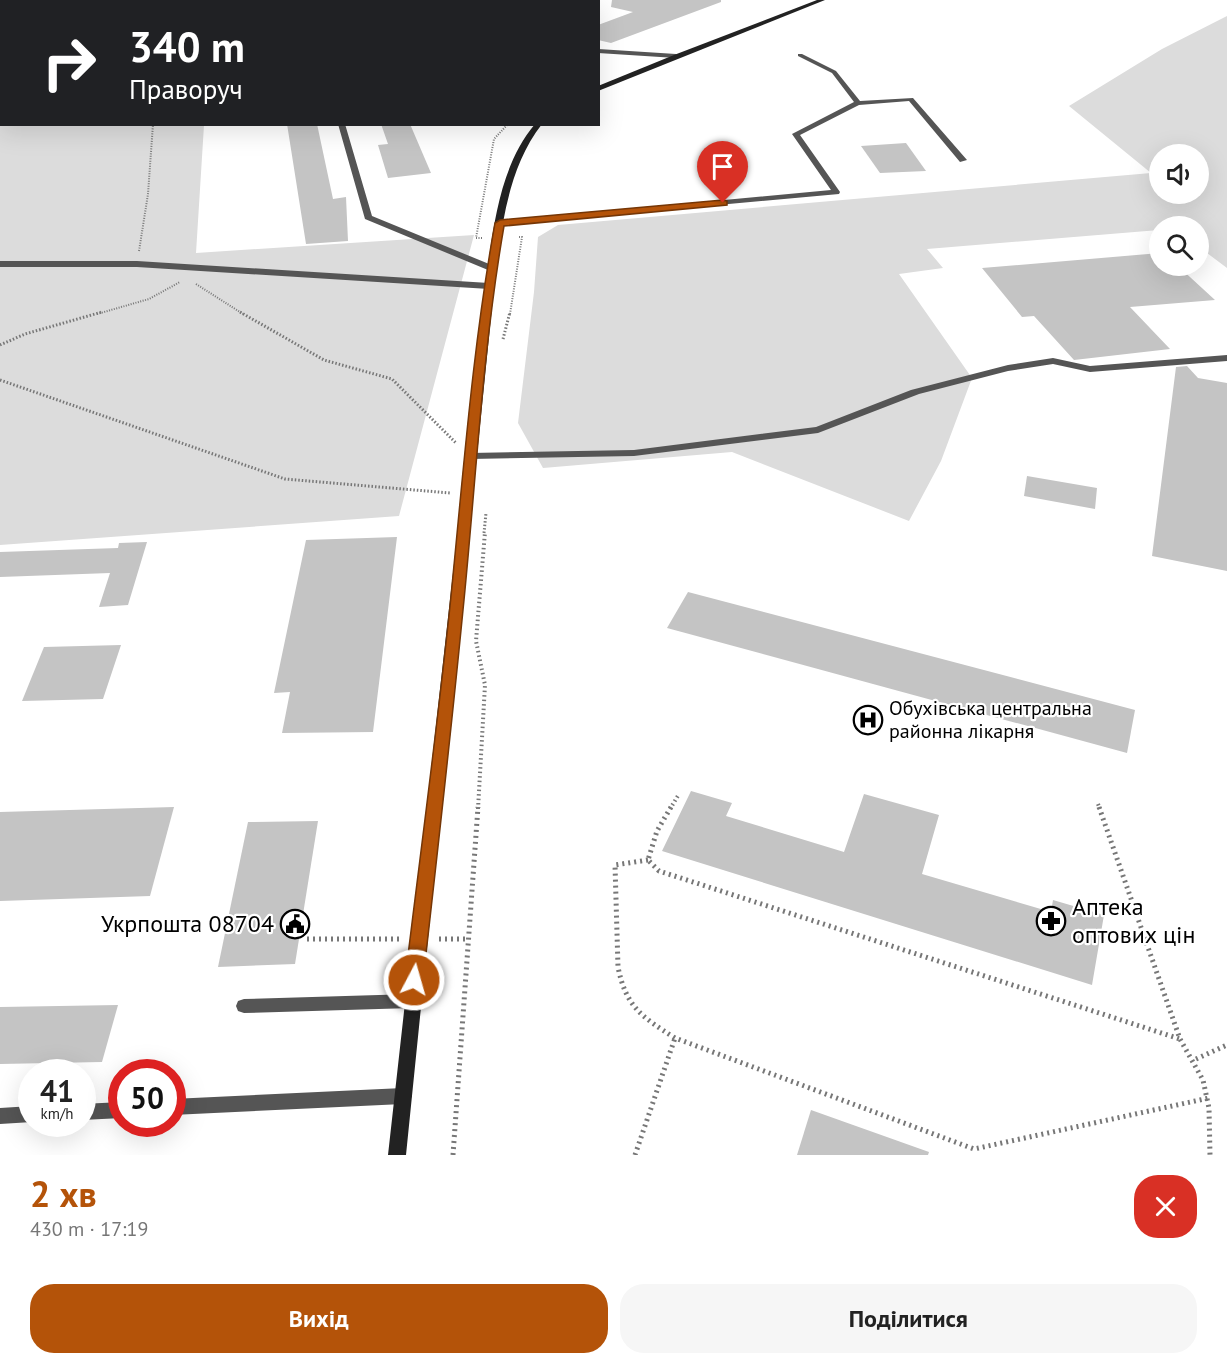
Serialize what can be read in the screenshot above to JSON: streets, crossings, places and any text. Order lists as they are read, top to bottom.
{
  "places": {
    "hospital": ["Обухівська центральна районна лікарня"],
    "pharmacy": ["Аптека оптових цін"],
    "public building": ["Укрпошта 08704"]
  },
  "page": {
    "turn": ["340 m", "Праворуч"],
    "speed": "41 km/h",
    "limit": "50",
    "heading": ["2 хв", "430 m · 17:19"],
    "buttons": ["Вихід", "Поділитися"]
  }
}
